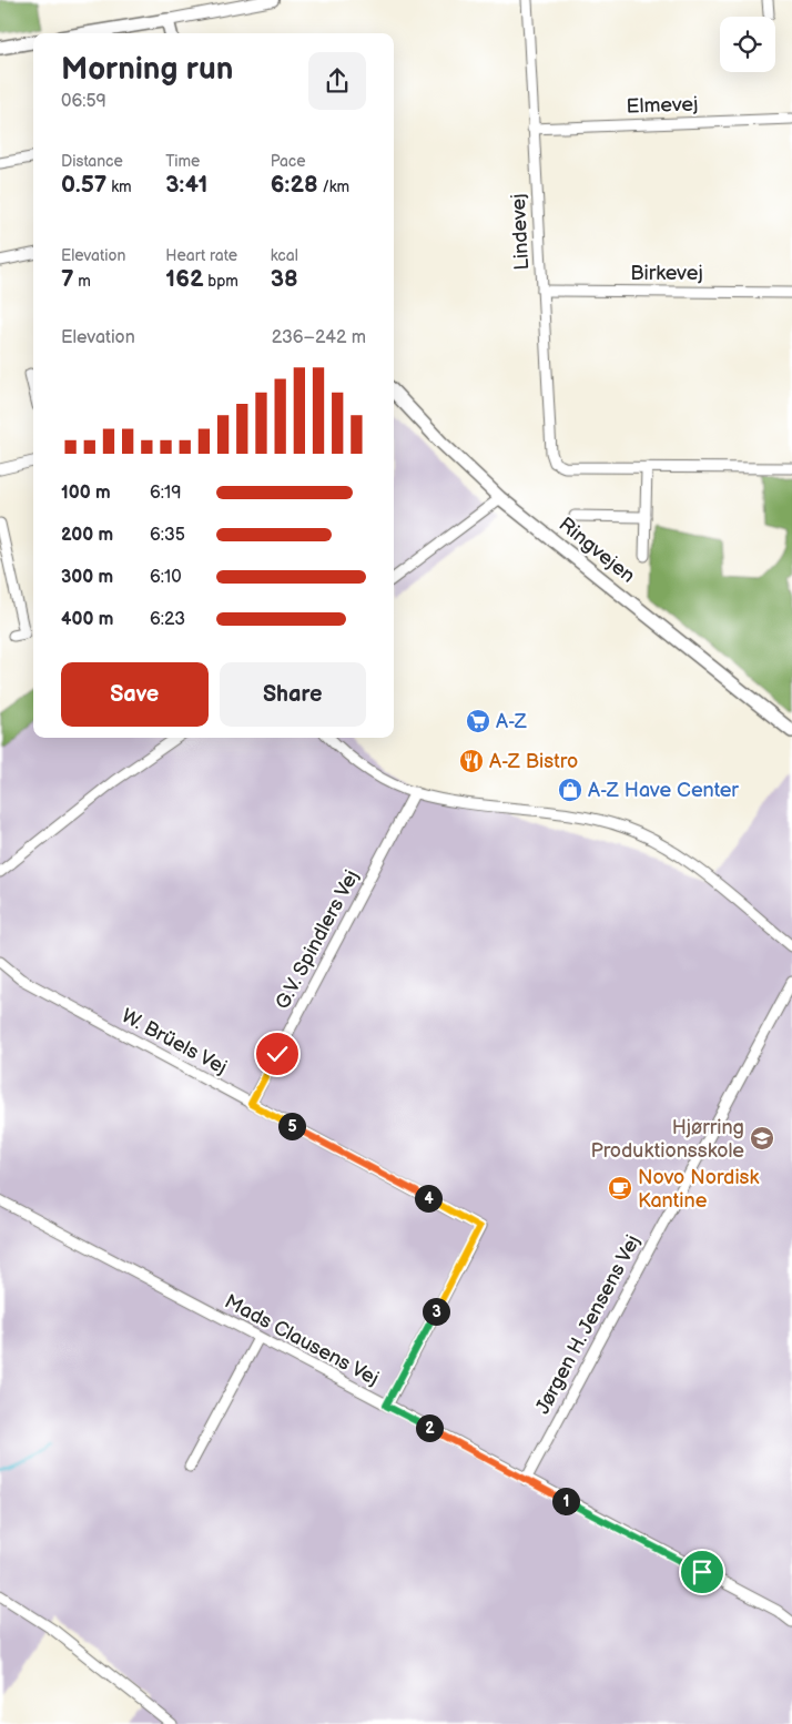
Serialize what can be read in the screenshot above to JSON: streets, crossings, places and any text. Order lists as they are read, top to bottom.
{
  "streets": {
    "main road": ["Ringvejen"],
    "street": [
      "Elmevej",
      "Lindevej",
      "Birkevej",
      "G.V. Spindlers Vej",
      "W. Brüels Vej",
      "Jørgen H. Jensens Vej",
      "Mads Clausens Vej"
    ]
  },
  "crossings": [
    ["Elmevej", "Lindevej"],
    ["Lindevej", "Birkevej"],
    ["G.V. Spindlers Vej", "W. Brüels Vej"],
    ["W. Brüels Vej", "Mads Clausens Vej"],
    ["Jørgen H. Jensens Vej", "Mads Clausens Vej"]
  ],
  "places": {
    "supermarket": ["A-Z"],
    "restaurant": ["A-Z Bistro"],
    "shop": ["A-Z Have Center"],
    "school or university": ["Hjørring Produktionsskole"],
    "cafe": ["Novo Nordisk Kantine"]
  },
  "page": {
    "heading": ["Morning run", "06:59"],
    "stats": [
      ["Distance", "0.57 km"],
      ["Time", "3:41"],
      ["Pace", "6:28 /km"],
      ["Elevation", "7 m"],
      ["Heart rate", "162 bpm"],
      ["kcal", "38"]
    ],
    "chart": ["Elevation", "236–242 m"],
    "list": [
      {
        "name": "100 m",
        "note": "6:19"
      },
      {
        "name": "200 m",
        "note": "6:35"
      },
      {
        "name": "300 m",
        "note": "6:10"
      },
      {
        "name": "400 m",
        "note": "6:23"
      }
    ],
    "buttons": ["Save", "Share"],
    "pins": [
      "5",
      "4",
      "3",
      "2",
      "1"
    ]
  }
}
